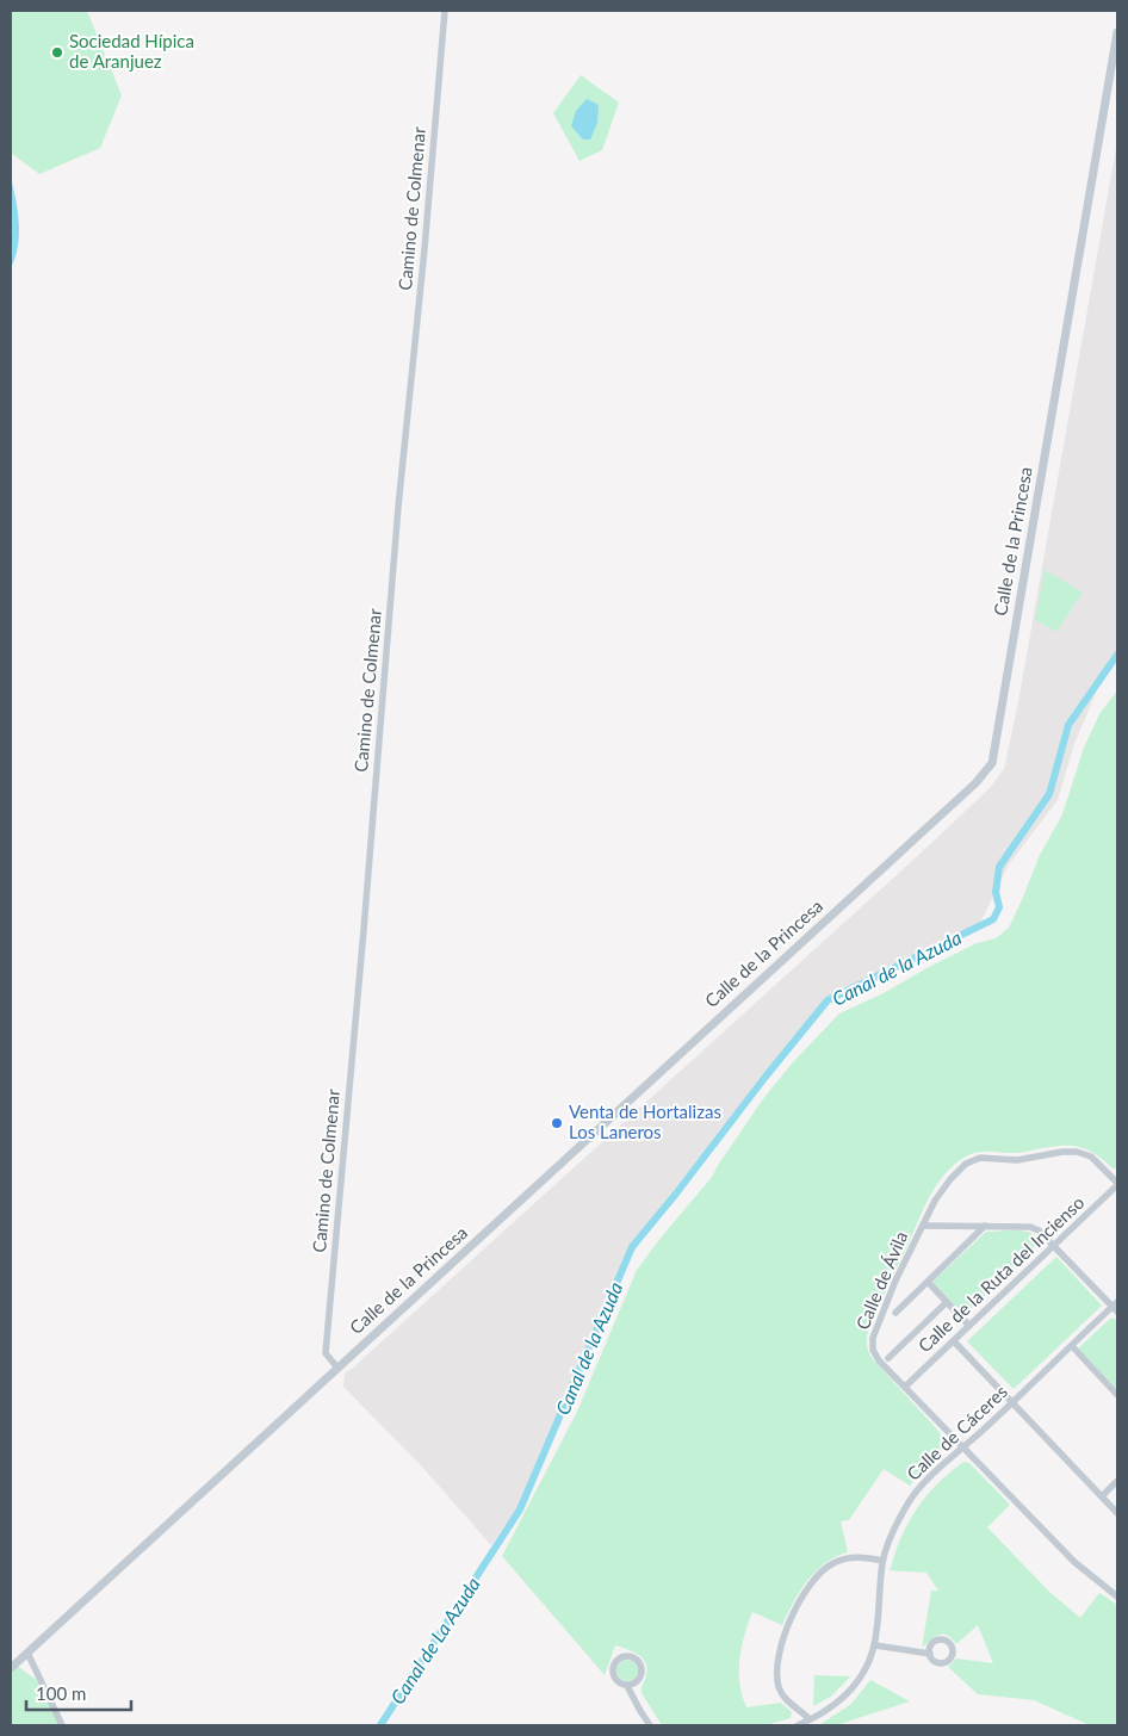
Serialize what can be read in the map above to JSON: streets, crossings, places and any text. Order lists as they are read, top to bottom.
{
  "streets": {
    "street": [
      "Camino de Colmenar",
      "Calle de la Princesa",
      "Calle de la Ruta del Incienso",
      "Calle de Ávila",
      "Calle de Cáceres"
    ]
  },
  "crossings": [
    ["Camino de Colmenar", "Calle de la Princesa"],
    ["Calle de la Ruta del Incienso", "Calle de Ávila"],
    ["Calle de Ávila", "Calle de Cáceres"]
  ],
  "water": ["Canal de la Azuda", "Canal de La Azuda"],
  "places": ["Sociedad Hípica de Aranjuez", "Venta de Hortalizas Los Laneros"],
  "scale_bar": "100 m"
}
